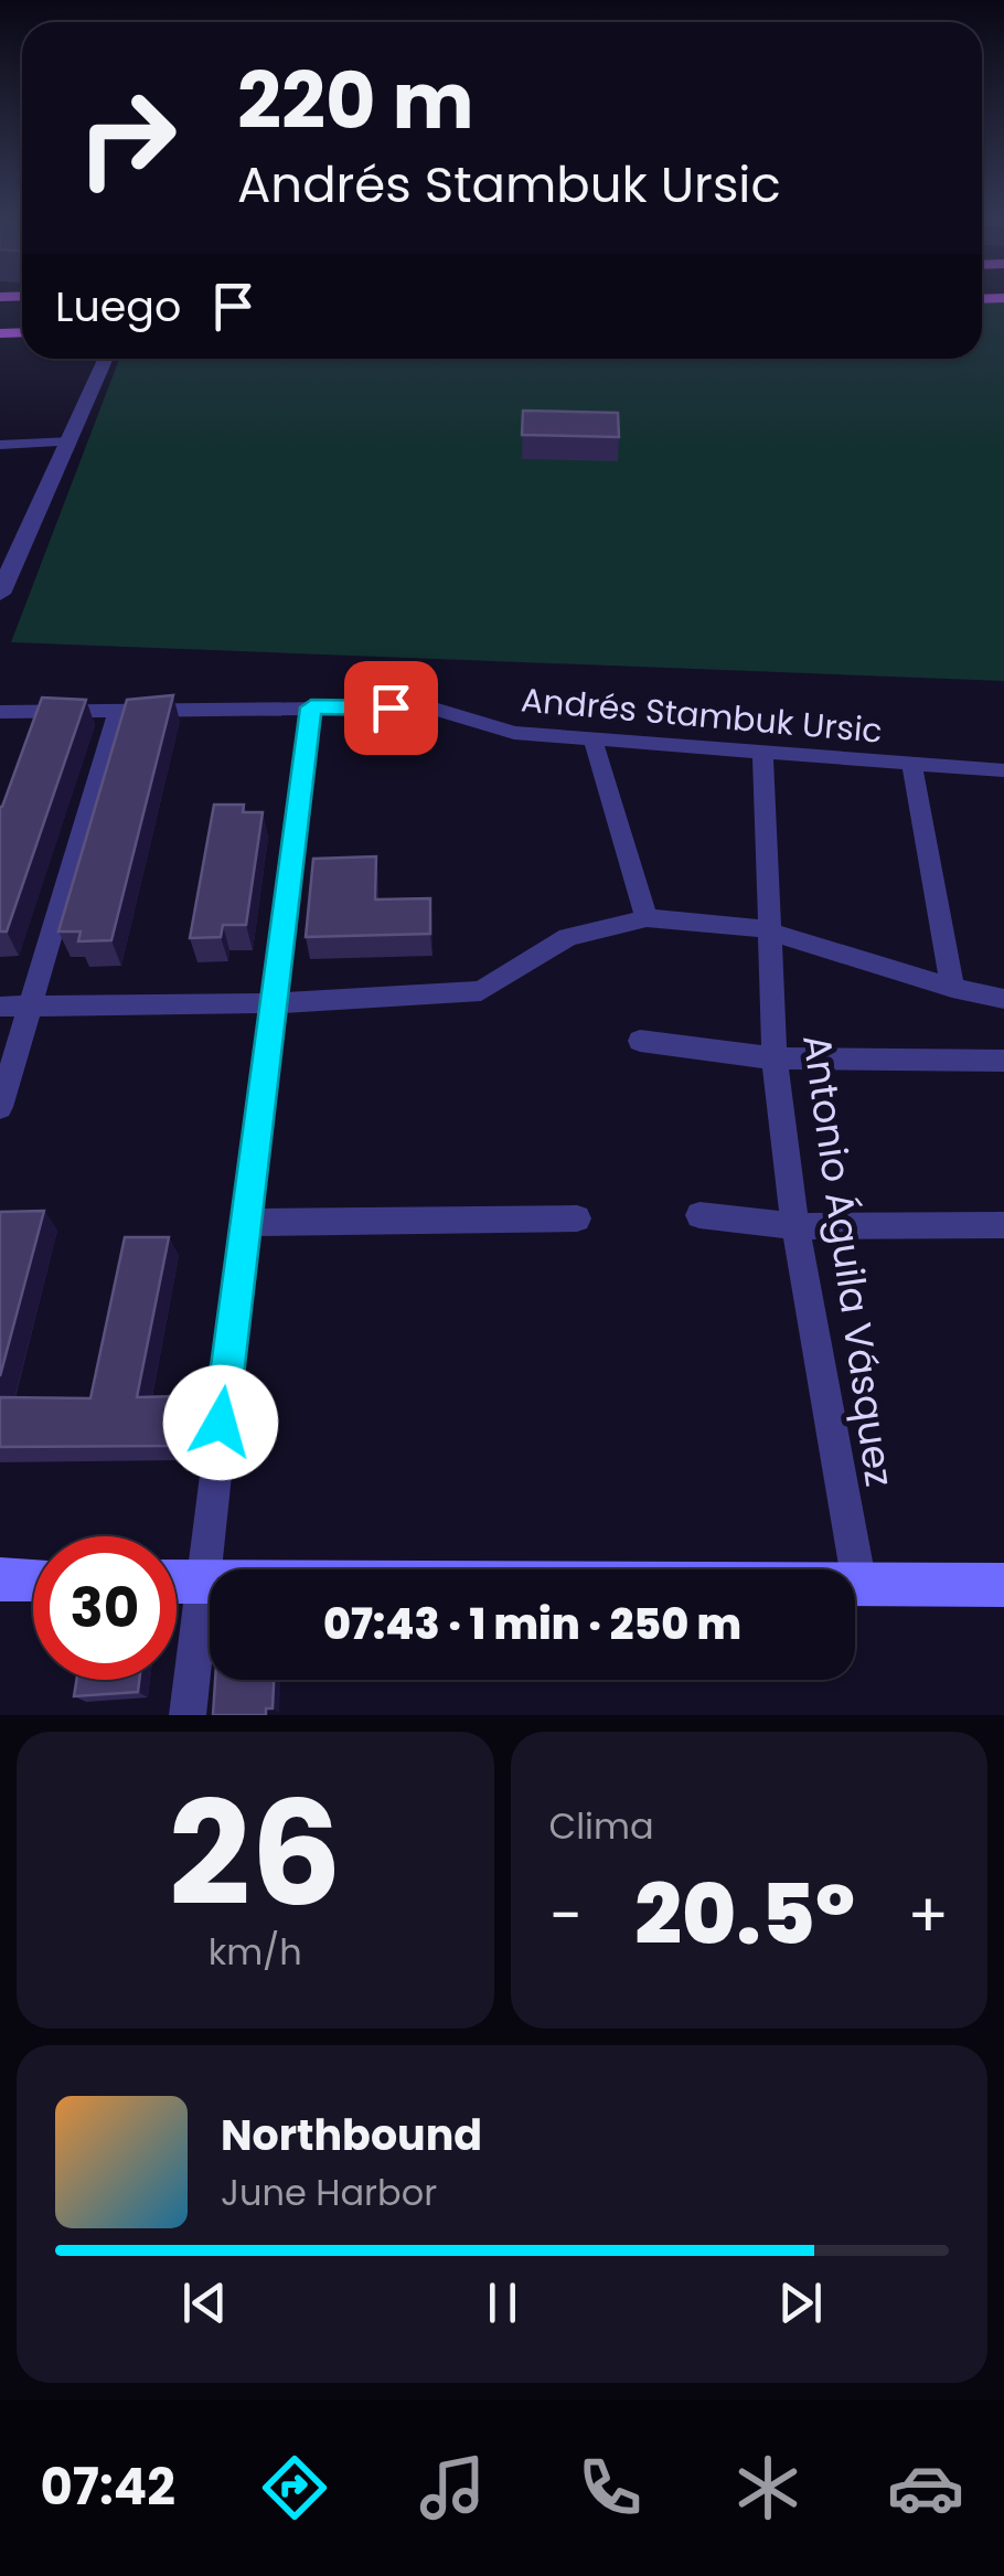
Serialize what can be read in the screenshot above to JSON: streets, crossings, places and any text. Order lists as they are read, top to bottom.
{
  "streets": {
    "street": ["Andrés Stambuk Ursic", "Antonio Águila Vásquez"]
  },
  "crossings": [
    ["Andrés Stambuk Ursic", "Antonio Águila Vásquez"]
  ],
  "page": {
    "turn": ["220 m", "Andrés Stambuk Ursic"],
    "then": "Luego",
    "limit": "30",
    "trip": "07:43 · 1 min · 250 m",
    "tile": [
      ["26", "km/h"],
      "Clima"
    ],
    "heat": ["−", "20.5°", "+"],
    "song": ["Northbound", "June Harbor"],
    "tabs": "07:42"
  }
}
